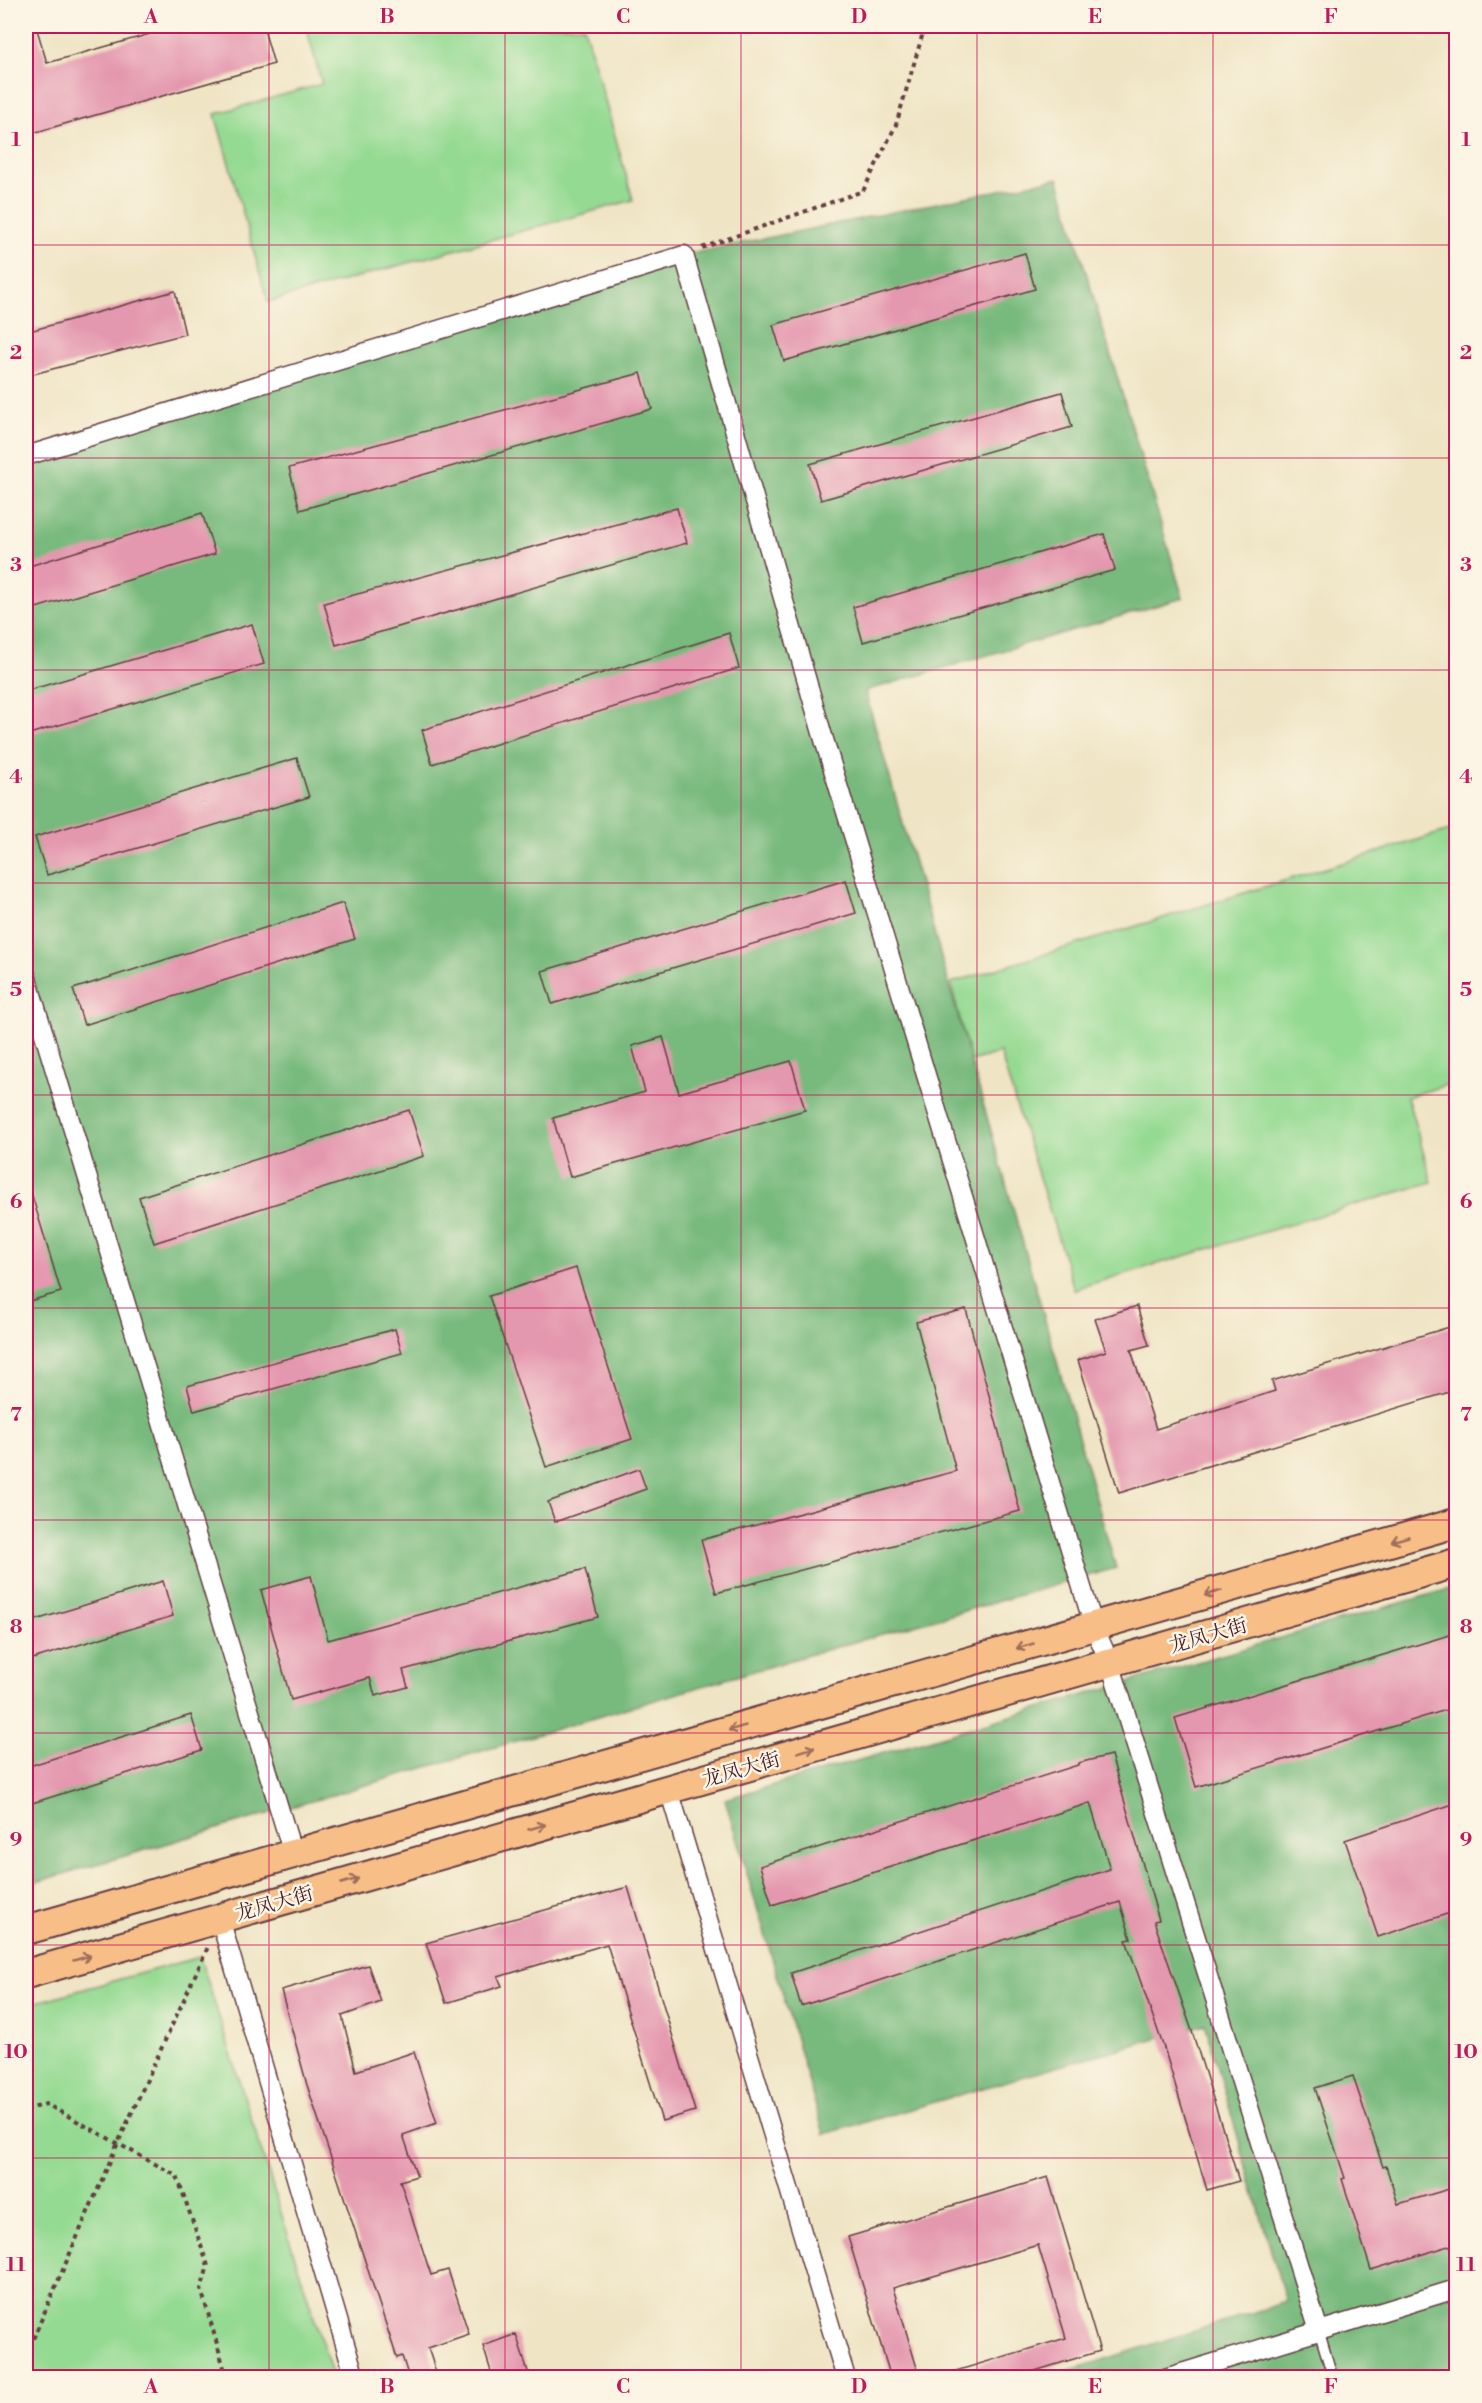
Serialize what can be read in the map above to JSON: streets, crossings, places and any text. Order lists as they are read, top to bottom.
{
  "streets": {
    "main road": ["龙凤大街"]
  },
  "grid": {
    "columns": [
      "A",
      "B",
      "C",
      "D",
      "E",
      "F"
    ],
    "rows": [
      "1",
      "2",
      "3",
      "4",
      "5",
      "6",
      "7",
      "8",
      "9",
      "10",
      "11"
    ]
  }
}
